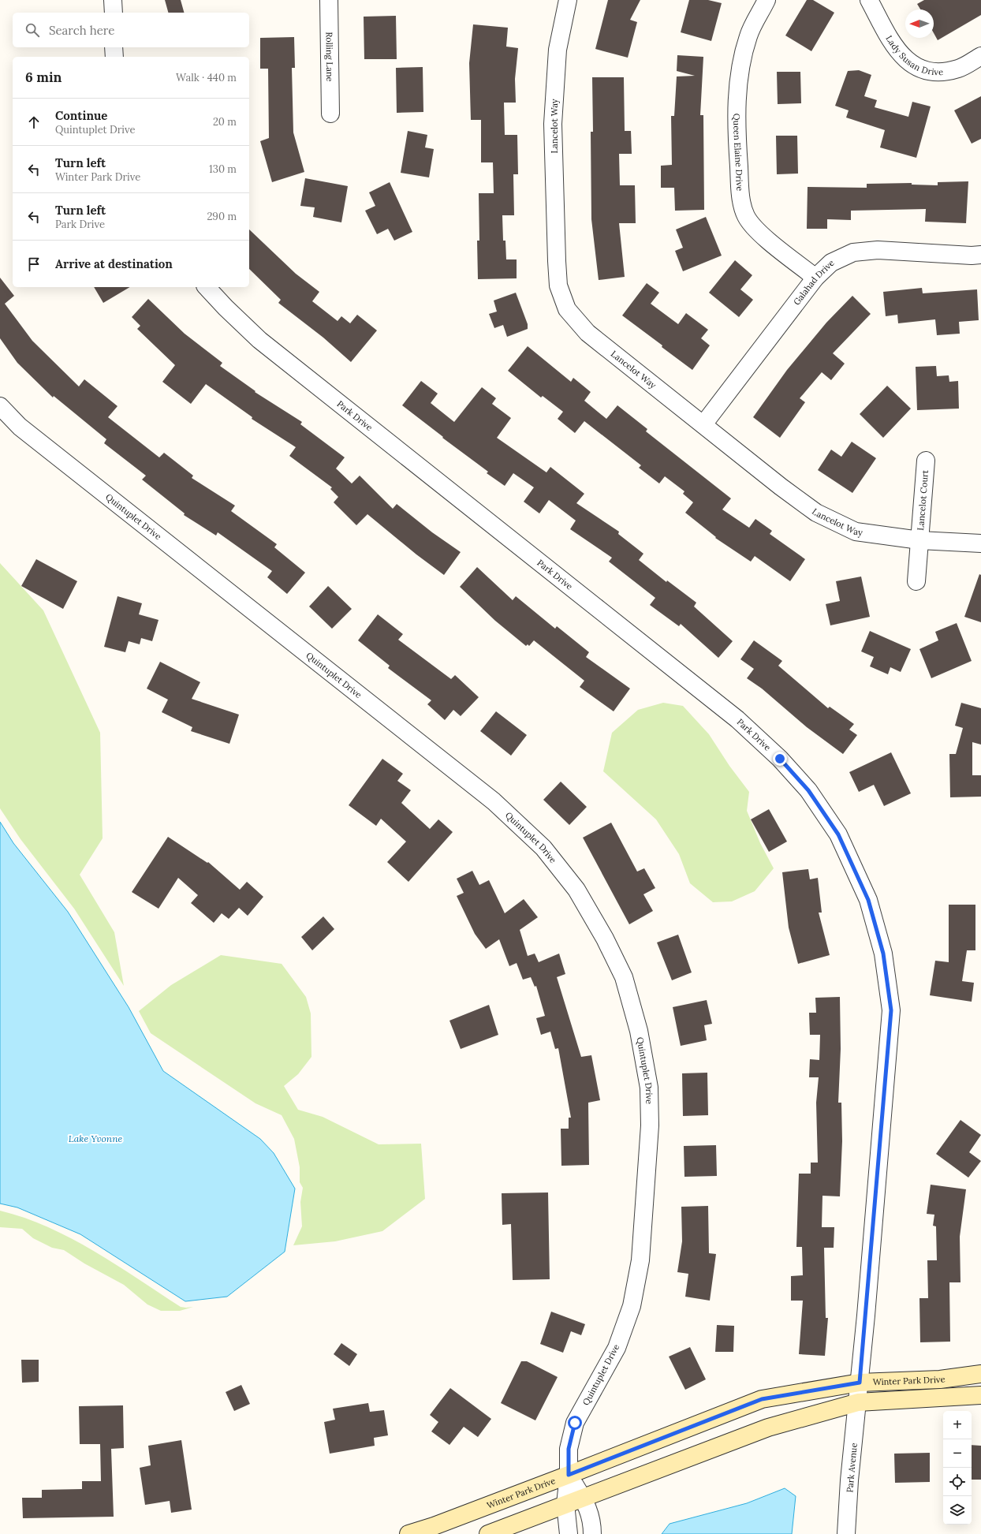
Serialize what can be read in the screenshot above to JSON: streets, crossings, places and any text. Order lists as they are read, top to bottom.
{
  "streets": {
    "street": [
      "Lady Susan Drive",
      "Rolling Lane",
      "Lancelot Way",
      "Queen Elaine Drive",
      "Galahad Drive",
      "Park Drive",
      "Lancelot Court",
      "Quintuplet Drive",
      "Winter Park Drive",
      "Park Avenue"
    ]
  },
  "crossings": [
    ["Lancelot Way", "Galahad Drive"],
    ["Lancelot Way", "Lancelot Court"],
    ["Queen Elaine Drive", "Galahad Drive"],
    ["Park Drive", "Winter Park Drive"],
    ["Park Drive", "Park Avenue"],
    ["Quintuplet Drive", "Winter Park Drive"]
  ],
  "water": ["Lake Yvonne"],
  "north": "left",
  "page": {
    "search": "Search here",
    "heading": ["6 min", "Walk · 440 m"],
    "list": [
      ["Continue", "Quintuplet Drive", "20 m"],
      ["Turn left", "Winter Park Drive", "130 m"],
      ["Turn left", "Park Drive", "290 m"],
      "Arrive at destination"
    ],
    "map_buttons": ["+", "−"]
  }
}
